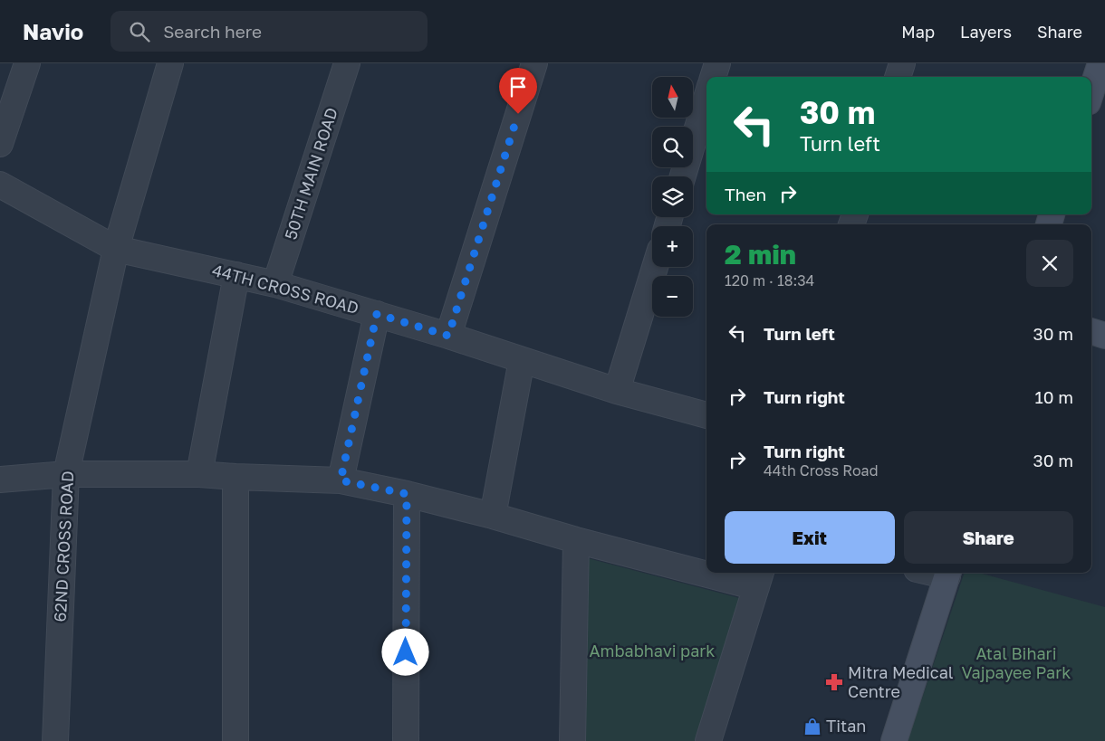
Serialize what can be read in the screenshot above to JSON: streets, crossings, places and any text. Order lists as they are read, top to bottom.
{
  "streets": {
    "street": ["50TH MAIN ROAD", "44TH CROSS ROAD", "62ND CROSS ROAD"]
  },
  "crossings": [
    ["50TH MAIN ROAD", "44TH CROSS ROAD"],
    ["44TH CROSS ROAD", "62ND CROSS ROAD"]
  ],
  "parks": ["Ambabhavi park", "Atal Bihari Vajpayee Park"],
  "places": {
    "pharmacy": ["Mitra Medical Centre"],
    "shop": ["Titan"]
  },
  "north": "top",
  "page": {
    "header": "Navio",
    "search": "Search here",
    "nav": ["Map", "Layers", "Share"],
    "map_buttons": ["+", "−"],
    "turn": ["30 m", "Turn left"],
    "then": "Then",
    "heading": ["2 min", "120 m · 18:34"],
    "list": [
      {
        "name": "Turn left",
        "value": "30 m"
      },
      {
        "name": "Turn right",
        "value": "10 m"
      },
      {
        "name": "Turn right",
        "note": "44th Cross Road",
        "value": "30 m"
      }
    ],
    "buttons": ["Exit", "Share"]
  }
}
